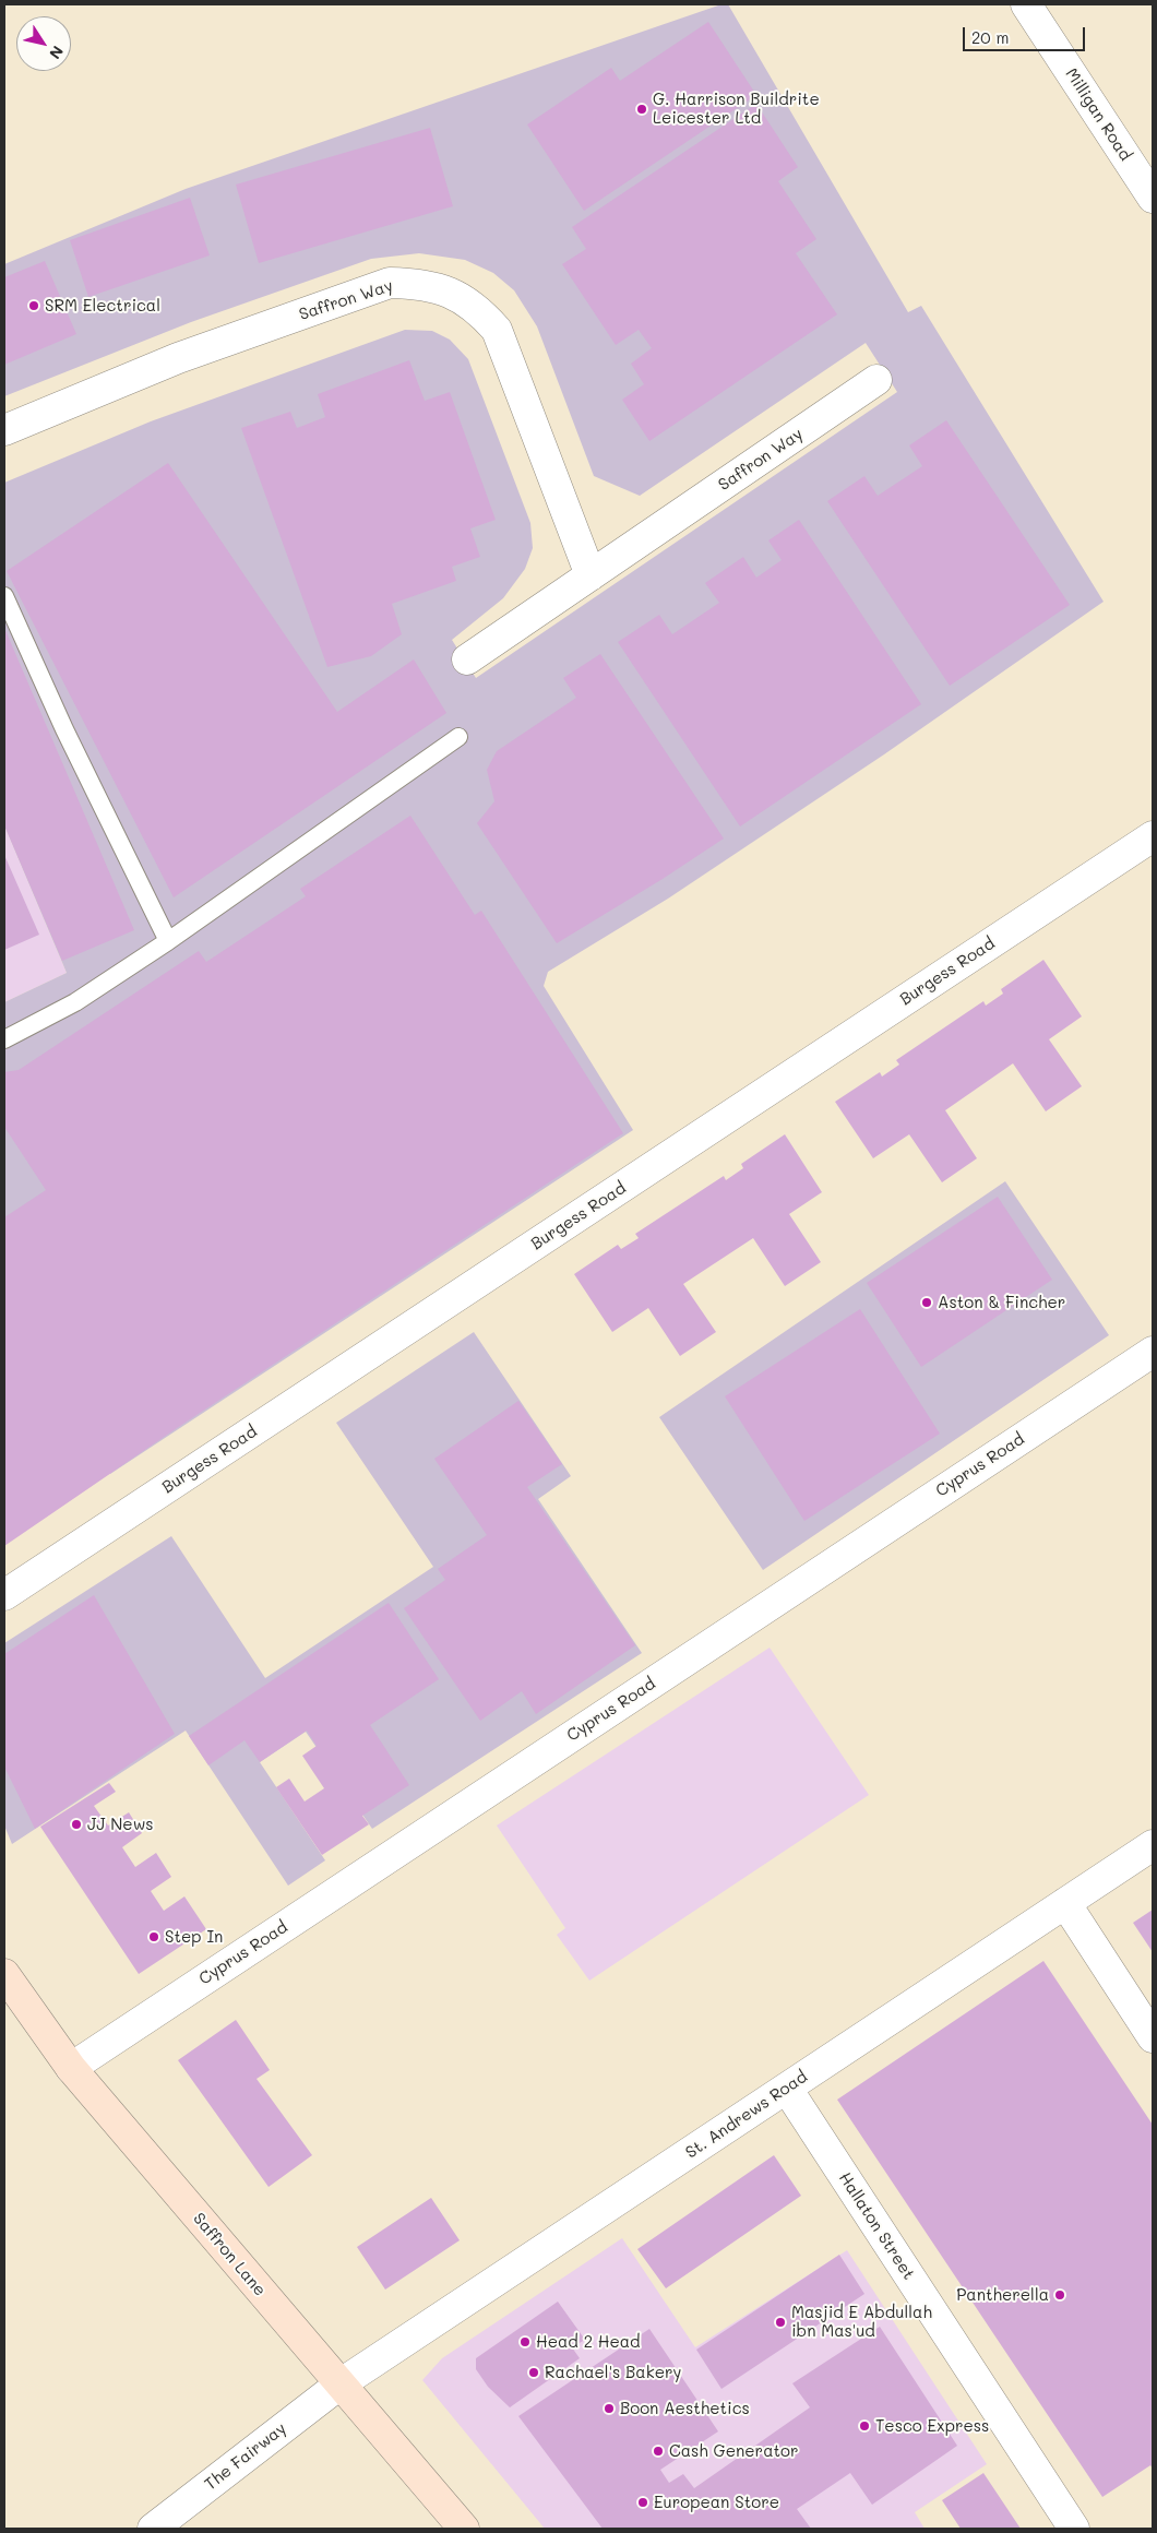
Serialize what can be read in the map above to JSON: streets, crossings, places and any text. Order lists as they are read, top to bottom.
{
  "streets": {
    "main road": ["Saffron Lane"],
    "street": [
      "Milligan Road",
      "Saffron Way",
      "Burgess Road",
      "Cyprus Road",
      "St. Andrews Road",
      "Hallaton Street",
      "The Fairway"
    ]
  },
  "crossings": [
    ["Cyprus Road", "Saffron Lane"],
    ["St. Andrews Road", "Hallaton Street"],
    ["St. Andrews Road", "Saffron Lane"],
    ["St. Andrews Road", "The Fairway"],
    ["Saffron Lane", "The Fairway"]
  ],
  "places": [
    "G. Harrison Buildrite Leicester Ltd",
    "SRM Electrical",
    "Aston & Fincher",
    "JJ News",
    "Step In",
    "Pantherella",
    "Masjid E Abdullah ibn Mas'ud",
    "Head 2 Head",
    "Rachael's Bakery",
    "Boon Aesthetics",
    "Tesco Express",
    "Cash Generator",
    "European Store"
  ],
  "scale_bar": "20 m",
  "north": "bottom right"
}
